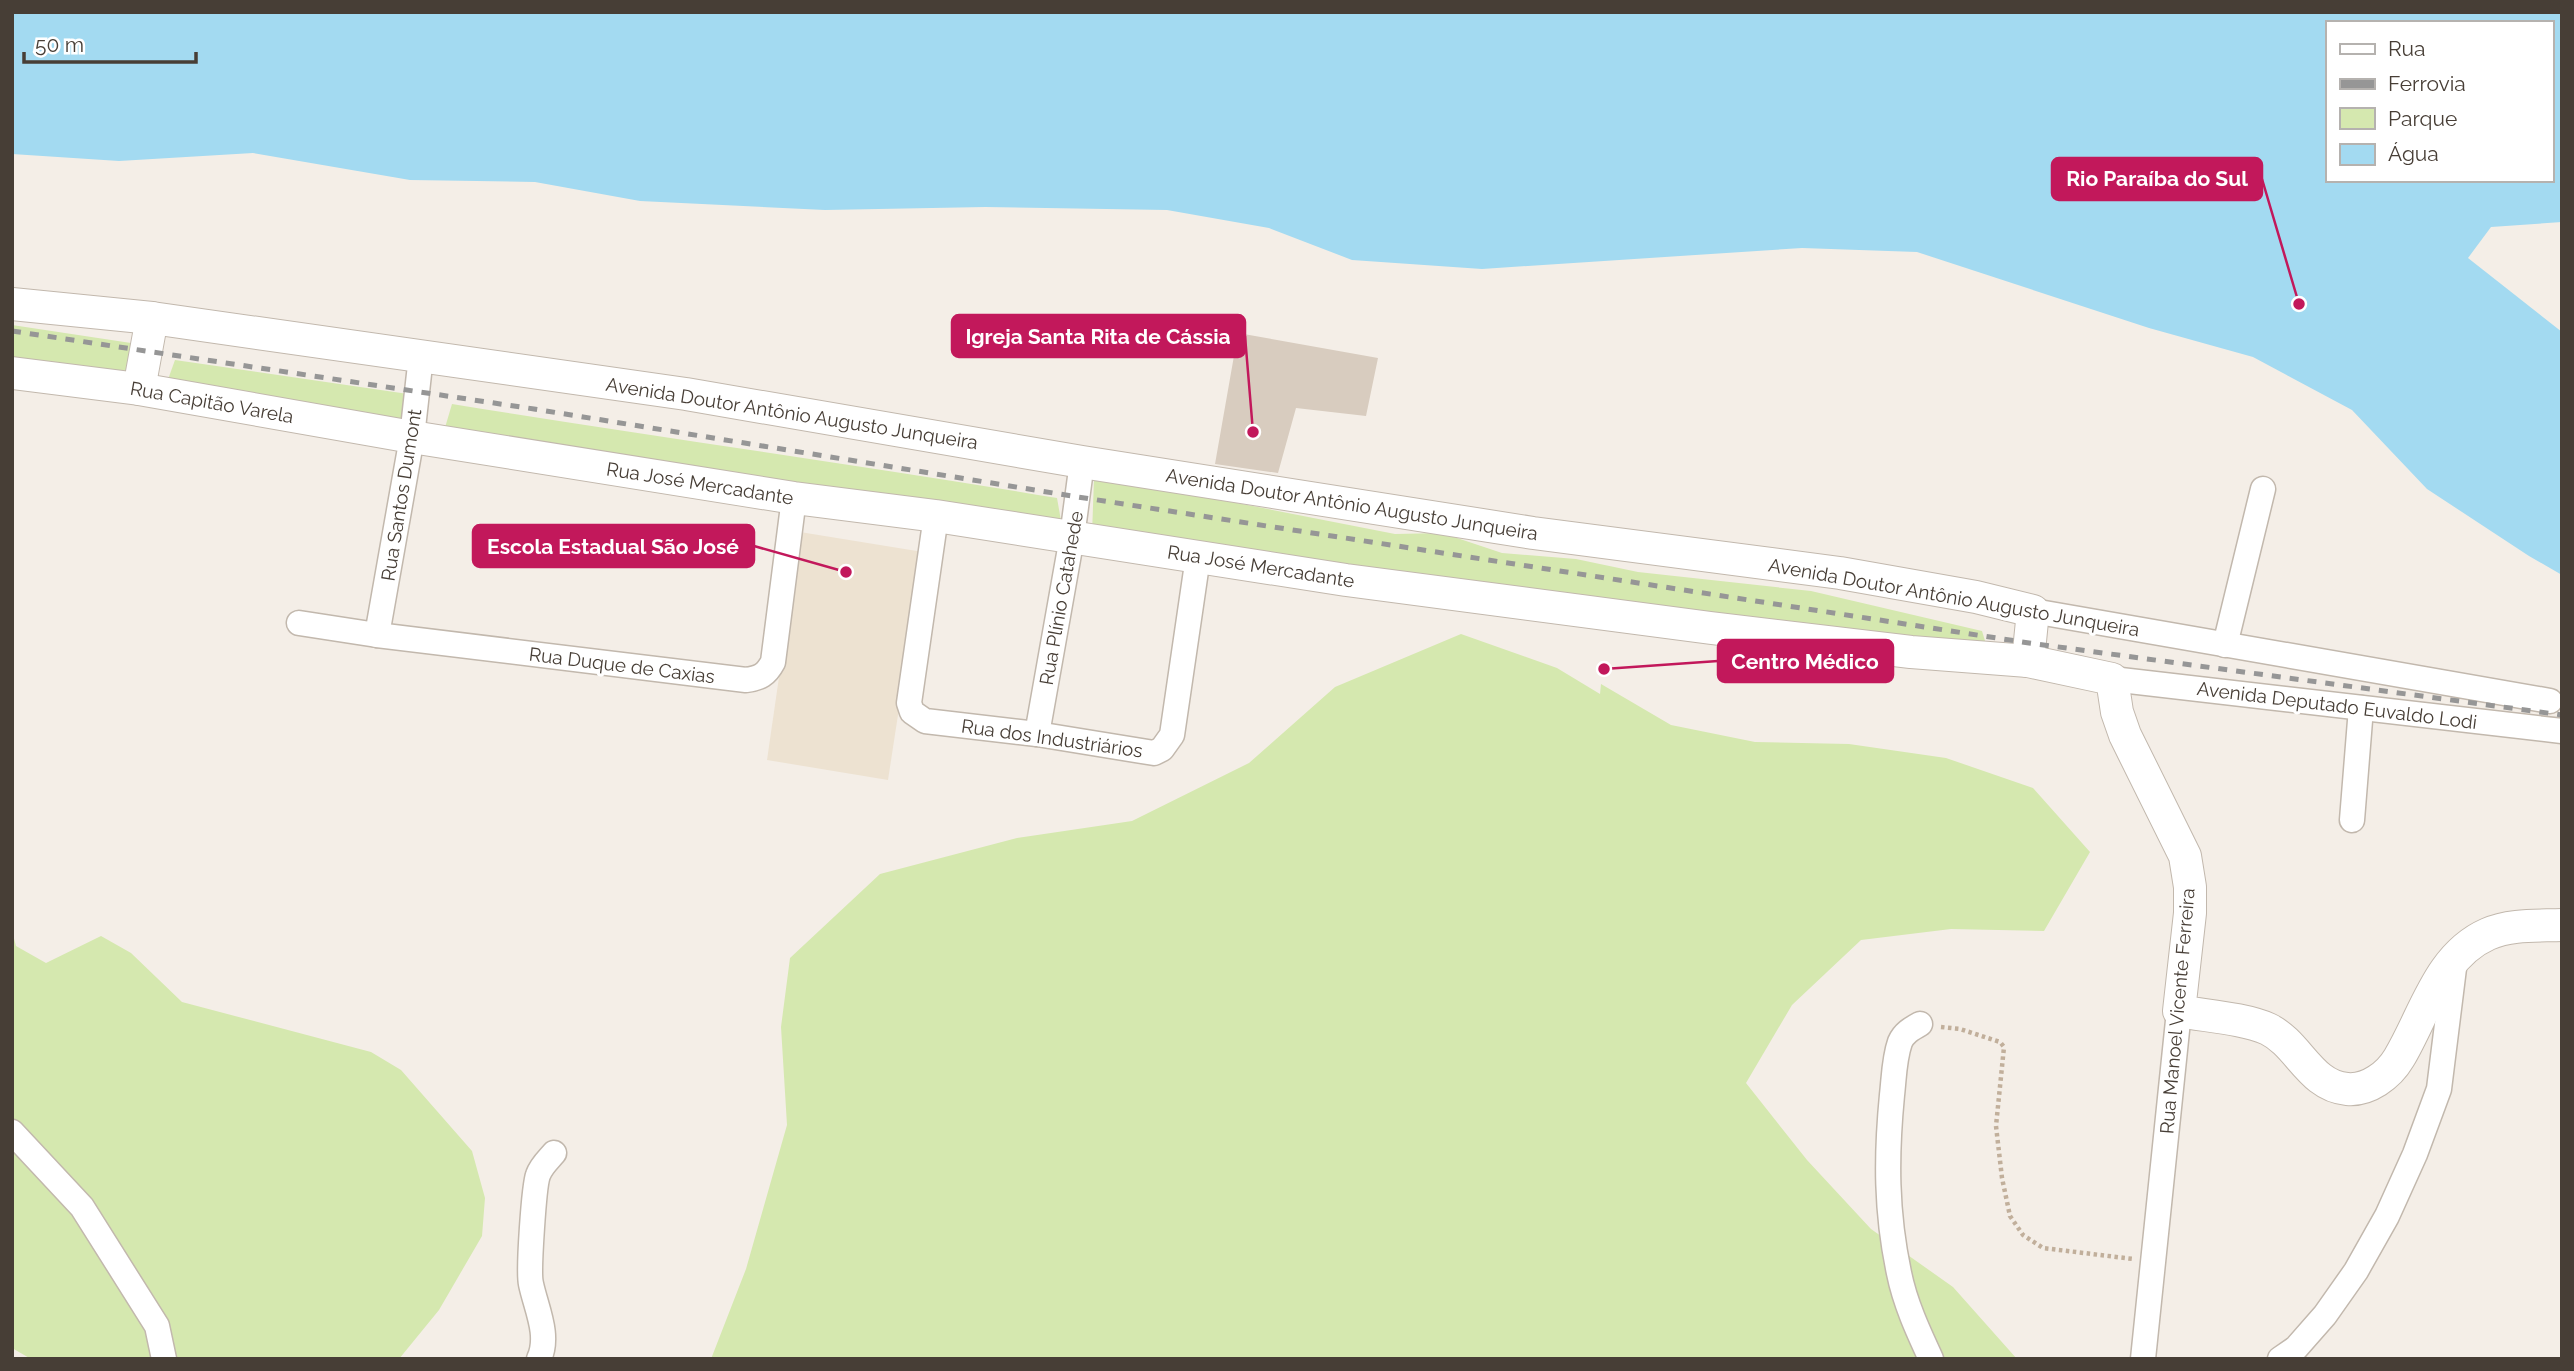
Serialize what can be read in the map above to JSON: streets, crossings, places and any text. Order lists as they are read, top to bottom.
{
  "streets": {
    "street": [
      "Rua Capitão Varela",
      "Avenida Doutor Antônio Augusto Junqueira",
      "Rua José Mercadante",
      "Rua Santos Dumont",
      "Rua Plínio Catahede",
      "Rua Duque de Caxias",
      "Avenida Deputado Euvaldo Lodi",
      "Rua dos Industriários",
      "Rua Manoel Vicente Ferreira"
    ]
  },
  "crossings": [
    ["Rua Capitão Varela", "Rua José Mercadante"],
    ["Rua Capitão Varela", "Rua Santos Dumont"],
    ["Avenida Doutor Antônio Augusto Junqueira", "Rua Santos Dumont"],
    ["Avenida Doutor Antônio Augusto Junqueira", "Rua Plínio Catahede"],
    ["Rua José Mercadante", "Rua Santos Dumont"],
    ["Rua José Mercadante", "Rua Plínio Catahede"],
    ["Rua José Mercadante", "Rua Duque de Caxias"],
    ["Rua José Mercadante", "Avenida Deputado Euvaldo Lodi"],
    ["Rua José Mercadante", "Rua dos Industriários"],
    ["Rua José Mercadante", "Rua Manoel Vicente Ferreira"],
    ["Rua Santos Dumont", "Rua Duque de Caxias"],
    ["Rua Plínio Catahede", "Rua dos Industriários"],
    ["Avenida Deputado Euvaldo Lodi", "Rua Manoel Vicente Ferreira"]
  ],
  "places": [
    "Rio Paraíba do Sul",
    "Igreja Santa Rita de Cássia",
    "Escola Estadual São José",
    "Centro Médico"
  ],
  "legend": [
    "Rua",
    "Ferrovia",
    "Parque",
    "Água"
  ],
  "scale_bar": "50 m"
}
